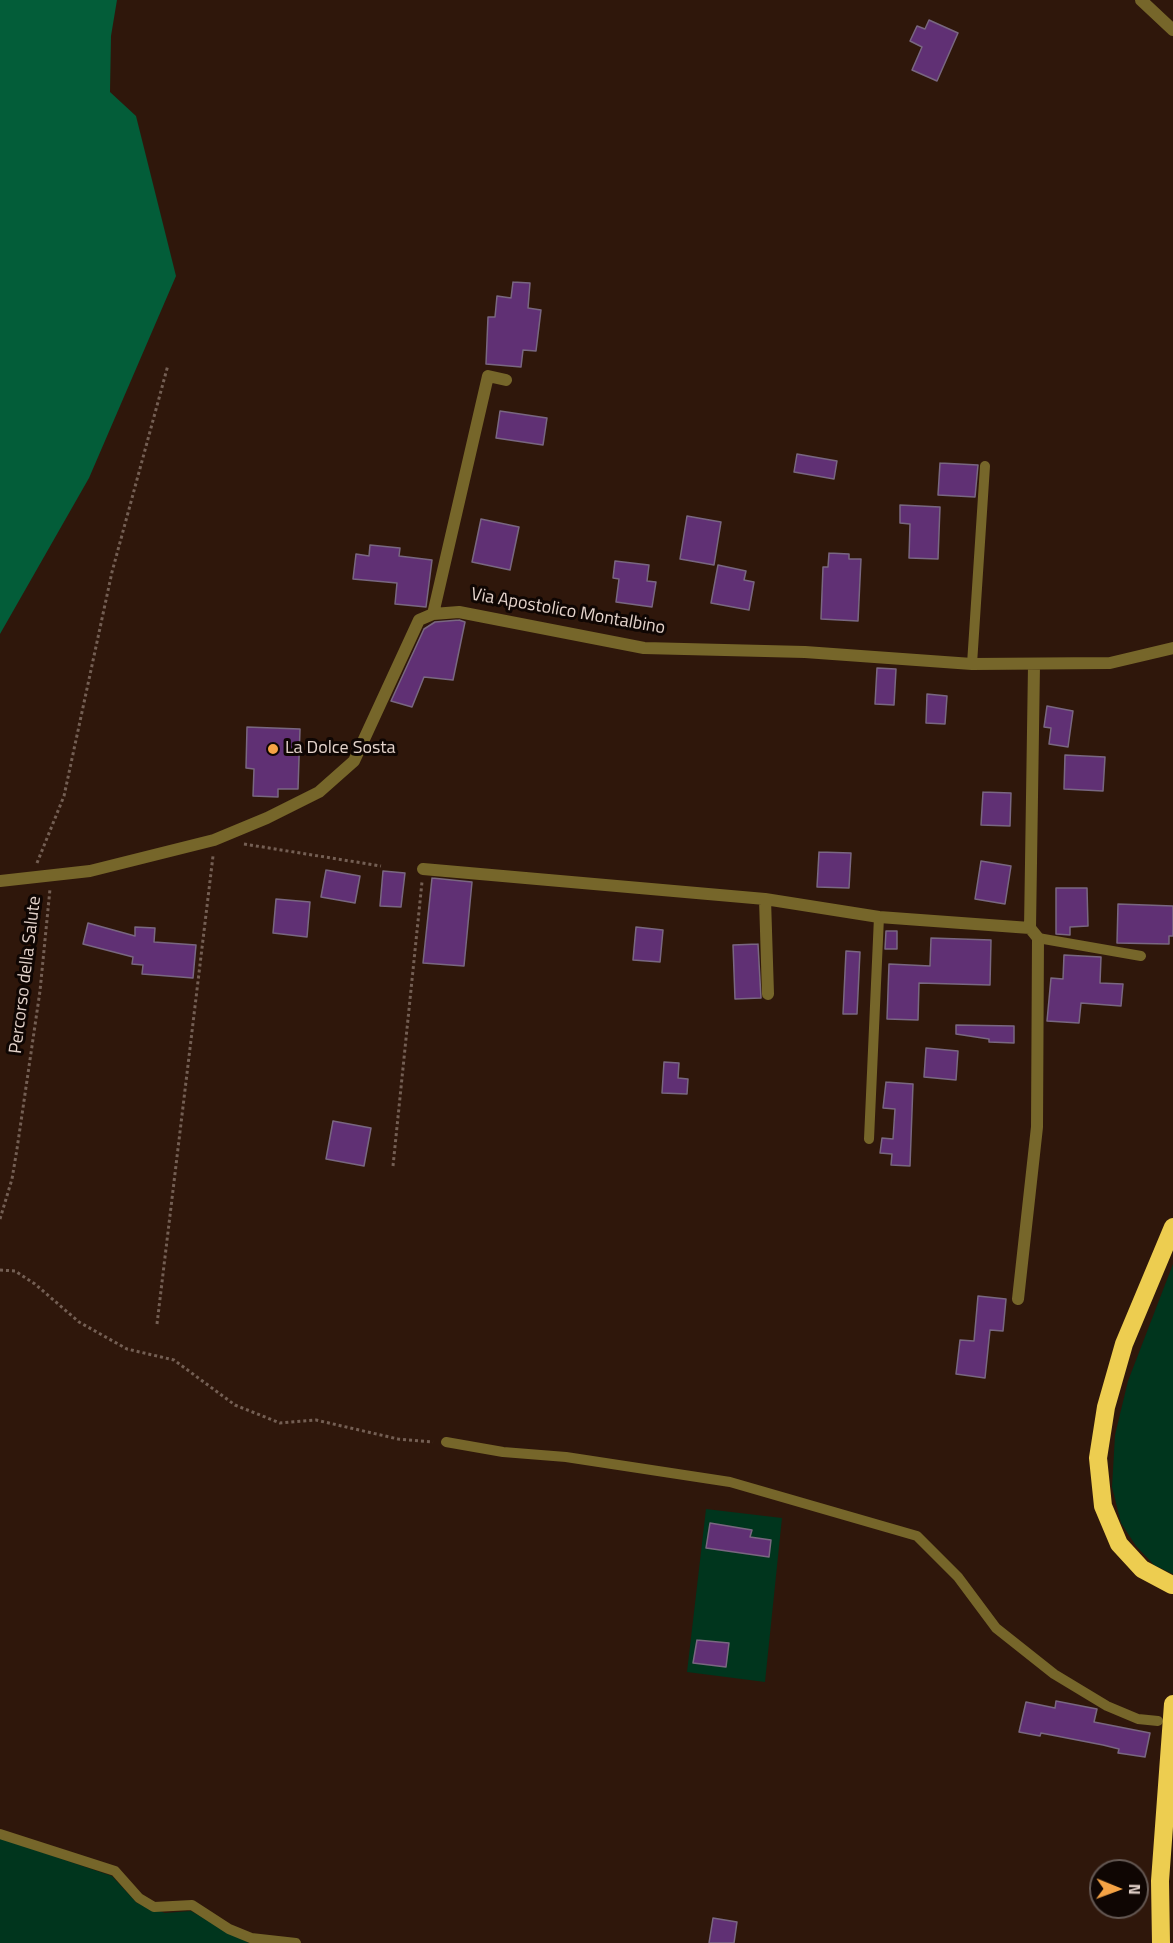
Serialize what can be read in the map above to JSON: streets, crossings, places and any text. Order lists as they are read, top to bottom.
{
  "streets": {
    "street": ["Via Apostolico Montalbino"],
    "path": ["Percorso della Salute"]
  },
  "places": ["La Dolce Sosta"],
  "north": "right"
}
